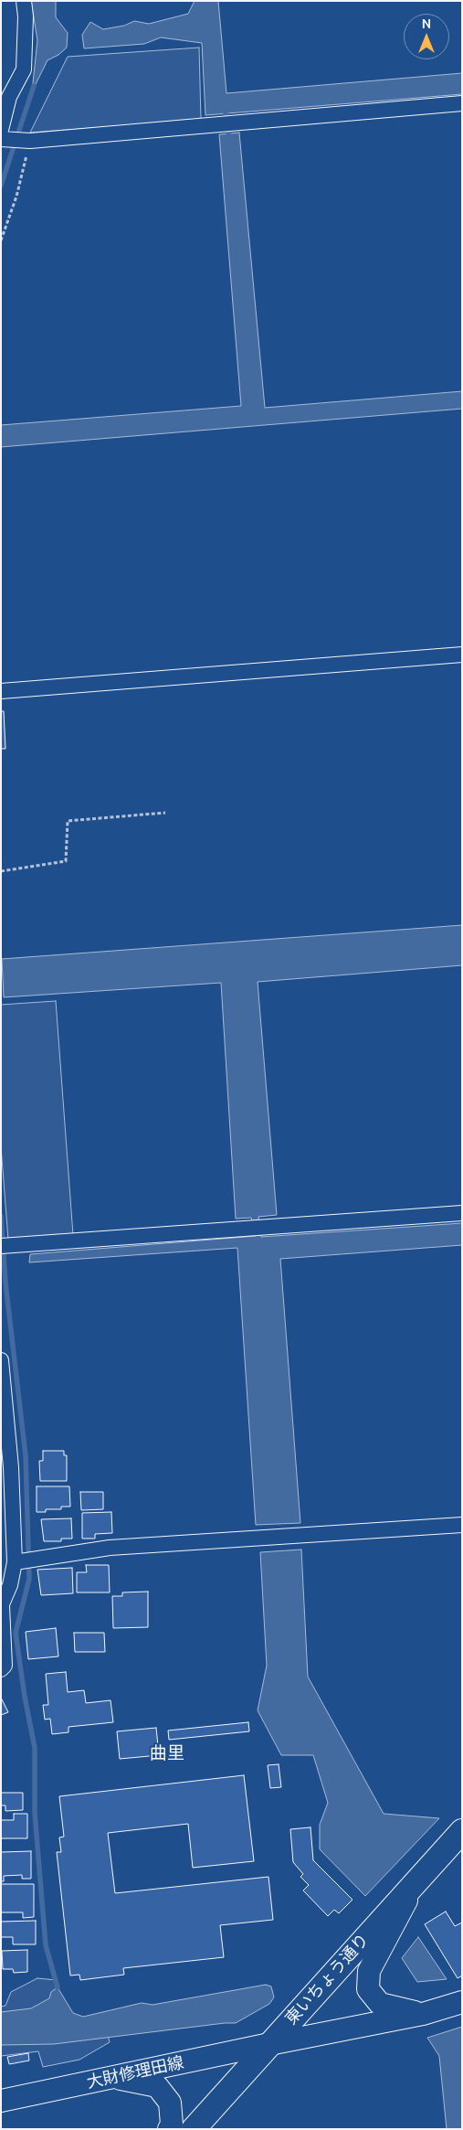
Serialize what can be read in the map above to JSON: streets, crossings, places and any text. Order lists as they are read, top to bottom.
{
  "streets": {
    "main road": ["東いちょう通り"],
    "street": ["大財修理田線"]
  },
  "crossings": [
    ["東いちょう通り", "大財修理田線"]
  ],
  "districts": ["曲里"],
  "north": "top"
}
